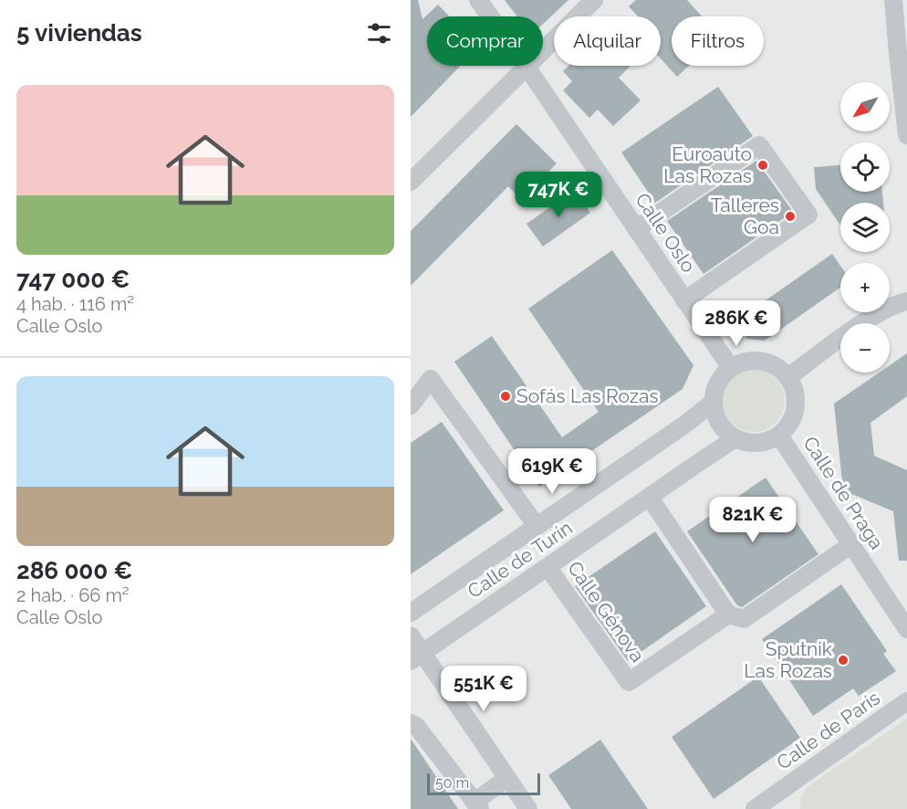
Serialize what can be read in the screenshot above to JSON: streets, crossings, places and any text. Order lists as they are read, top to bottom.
{
  "streets": {
    "street": [
      "Calle Oslo",
      "Calle de Praga",
      "Calle de Turín",
      "Calle Génova",
      "Calle de París"
    ]
  },
  "crossings": [
    ["Calle Oslo", "Calle de Praga"],
    ["Calle Oslo", "Calle de Turín"],
    ["Calle de Praga", "Calle de Turín"],
    ["Calle de Turín", "Calle Génova"]
  ],
  "places": [
    "Euroauto Las Rozas",
    "Talleres Goa",
    "Sofás Las Rozas",
    "Sputnik Las Rozas"
  ],
  "scale_bar": "50 m",
  "north": "bottom left",
  "page": {
    "heading": "5 viviendas",
    "chip": ["Comprar", "Alquilar", "Filtros"],
    "list": [
      {
        "name": "747 000 €",
        "note": "4 hab. · 116 m² · Calle Oslo"
      },
      {
        "name": "286 000 €",
        "note": "2 hab. · 66 m² · Calle Oslo"
      }
    ],
    "map_buttons": ["+", "−"],
    "price": [
      "747K €",
      "286K €",
      "619K €",
      "821K €",
      "551K €"
    ],
    "scale": "50 m"
  }
}
